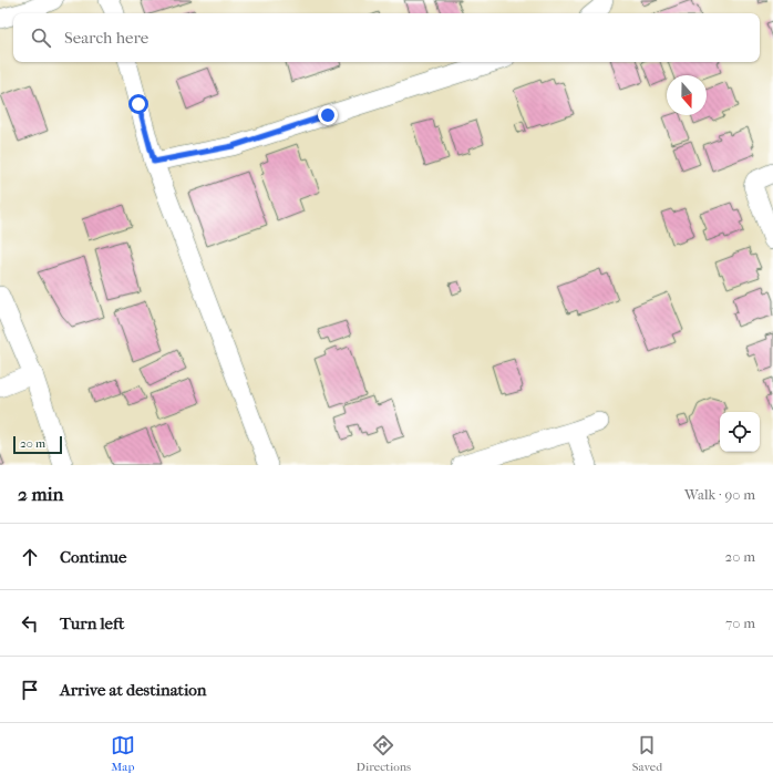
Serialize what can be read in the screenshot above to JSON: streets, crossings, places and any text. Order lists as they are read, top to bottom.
{
  "scale_bar": "20 m",
  "north": "bottom",
  "page": {
    "search": "Search here",
    "scale": "20 m",
    "heading": ["2 min", "Walk · 90 m"],
    "list": [
      ["Continue", "20 m"],
      ["Turn left", "70 m"],
      "Arrive at destination"
    ],
    "nav": ["Map", "Directions", "Saved"]
  }
}
